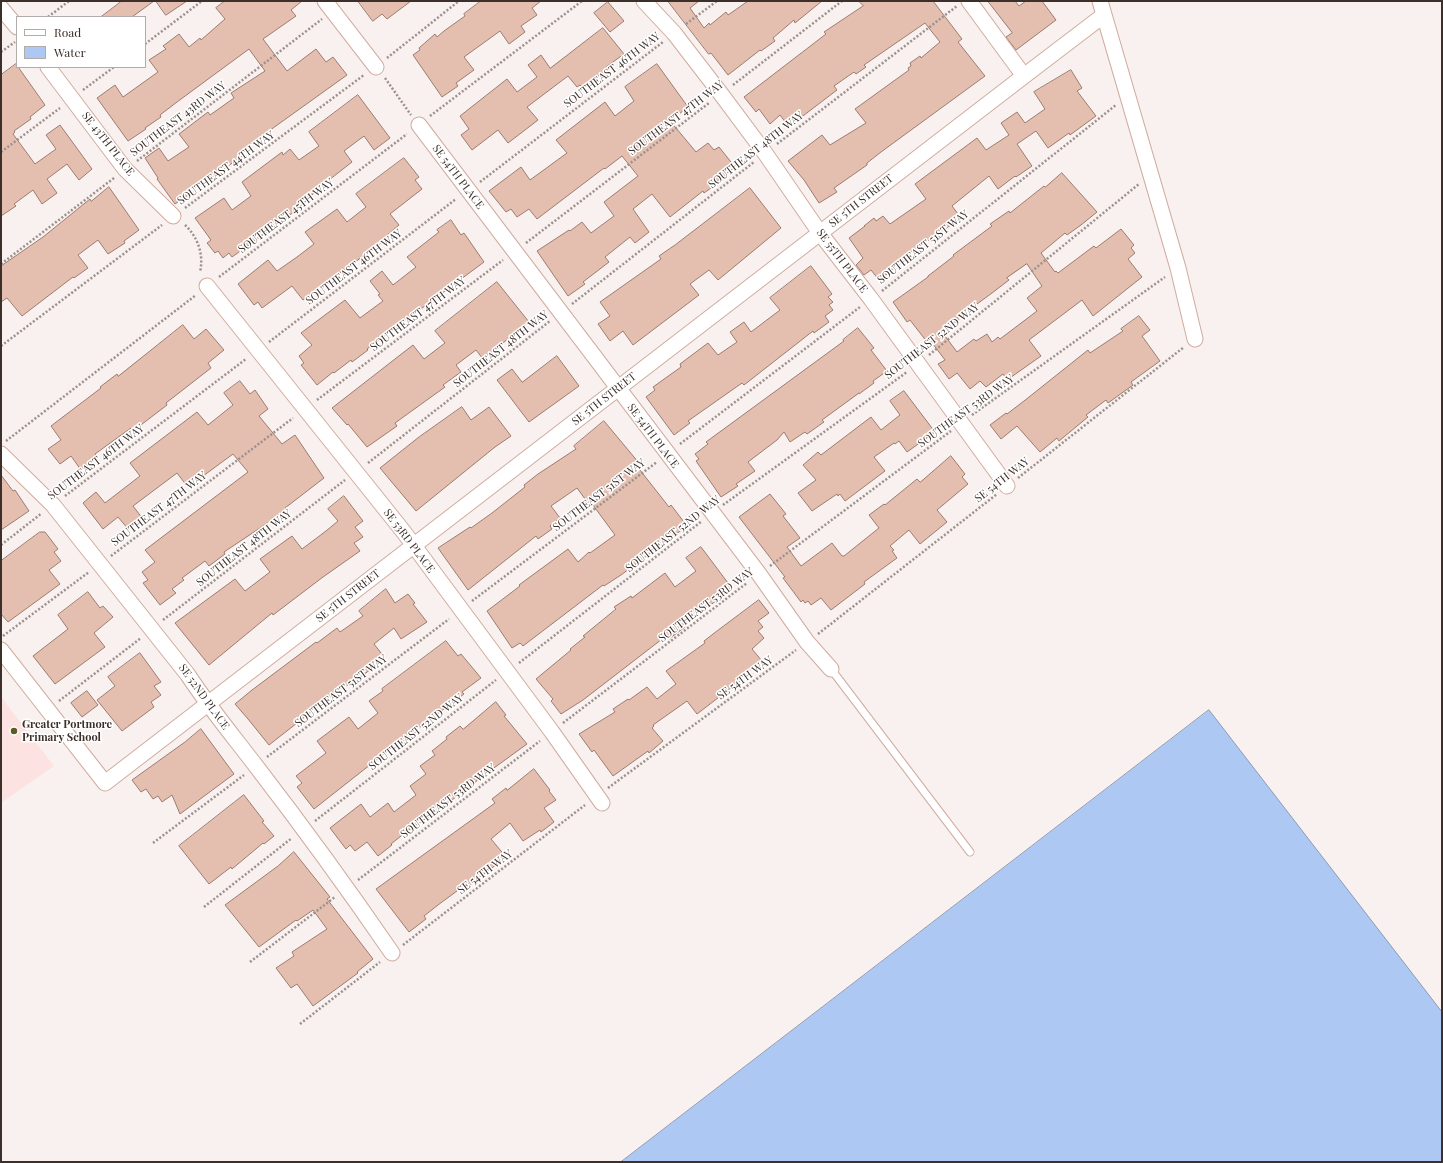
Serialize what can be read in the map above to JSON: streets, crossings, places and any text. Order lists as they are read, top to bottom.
{
  "streets": {
    "street": [
      "SE 43TH PLACE",
      "SE 54TH PLACE",
      "SE 5TH STREET",
      "SE 55TH PLACE",
      "SE 53RD PLACE",
      "SE 52ND PLACE"
    ],
    "path": [
      "SOUTHEAST 46TH WAY",
      "SOUTHEAST 47TH WAY",
      "SOUTHEAST 43RD WAY",
      "SOUTHEAST 48TH WAY",
      "SOUTHEAST 44TH WAY",
      "SOUTHEAST 45TH WAY",
      "SOUTHEAST 51ST WAY",
      "SOUTHEAST 52ND WAY",
      "SOUTHEAST 53RD WAY",
      "SE 54TH WAY"
    ]
  },
  "crossings": [
    ["SOUTHEAST 46TH WAY", "SE 54TH PLACE"],
    ["SOUTHEAST 46TH WAY", "SE 55TH PLACE"],
    ["SOUTHEAST 46TH WAY", "SE 53RD PLACE"],
    ["SOUTHEAST 46TH WAY", "SE 52ND PLACE"],
    ["SOUTHEAST 47TH WAY", "SE 54TH PLACE"],
    ["SOUTHEAST 47TH WAY", "SE 55TH PLACE"],
    ["SOUTHEAST 47TH WAY", "SE 53RD PLACE"],
    ["SOUTHEAST 47TH WAY", "SE 52ND PLACE"],
    ["SOUTHEAST 43RD WAY", "SE 43TH PLACE"],
    ["SE 43TH PLACE", "SOUTHEAST 44TH WAY"],
    ["SOUTHEAST 48TH WAY", "SE 54TH PLACE"],
    ["SOUTHEAST 48TH WAY", "SE 5TH STREET"],
    ["SOUTHEAST 48TH WAY", "SE 55TH PLACE"],
    ["SOUTHEAST 48TH WAY", "SE 53RD PLACE"],
    ["SOUTHEAST 48TH WAY", "SE 52ND PLACE"],
    ["SE 54TH PLACE", "SE 5TH STREET"],
    ["SE 54TH PLACE", "SOUTHEAST 45TH WAY"],
    ["SE 54TH PLACE", "SOUTHEAST 51ST WAY"],
    ["SE 54TH PLACE", "SOUTHEAST 52ND WAY"],
    ["SE 54TH PLACE", "SOUTHEAST 53RD WAY"],
    ["SE 54TH PLACE", "SE 54TH WAY"],
    ["SE 5TH STREET", "SE 55TH PLACE"],
    ["SE 5TH STREET", "SE 53RD PLACE"],
    ["SE 5TH STREET", "SE 52ND PLACE"],
    ["SOUTHEAST 45TH WAY", "SE 53RD PLACE"],
    ["SOUTHEAST 51ST WAY", "SE 55TH PLACE"],
    ["SOUTHEAST 51ST WAY", "SE 53RD PLACE"],
    ["SOUTHEAST 51ST WAY", "SE 52ND PLACE"],
    ["SE 55TH PLACE", "SOUTHEAST 52ND WAY"],
    ["SE 55TH PLACE", "SOUTHEAST 53RD WAY"],
    ["SE 55TH PLACE", "SE 54TH WAY"],
    ["SOUTHEAST 52ND WAY", "SE 53RD PLACE"],
    ["SOUTHEAST 52ND WAY", "SE 52ND PLACE"],
    ["SOUTHEAST 53RD WAY", "SE 53RD PLACE"],
    ["SOUTHEAST 53RD WAY", "SE 52ND PLACE"],
    ["SE 54TH WAY", "SE 53RD PLACE"],
    ["SE 54TH WAY", "SE 52ND PLACE"]
  ],
  "places": ["Greater Portmore Primary School"],
  "legend": ["Road", "Water"]
}
